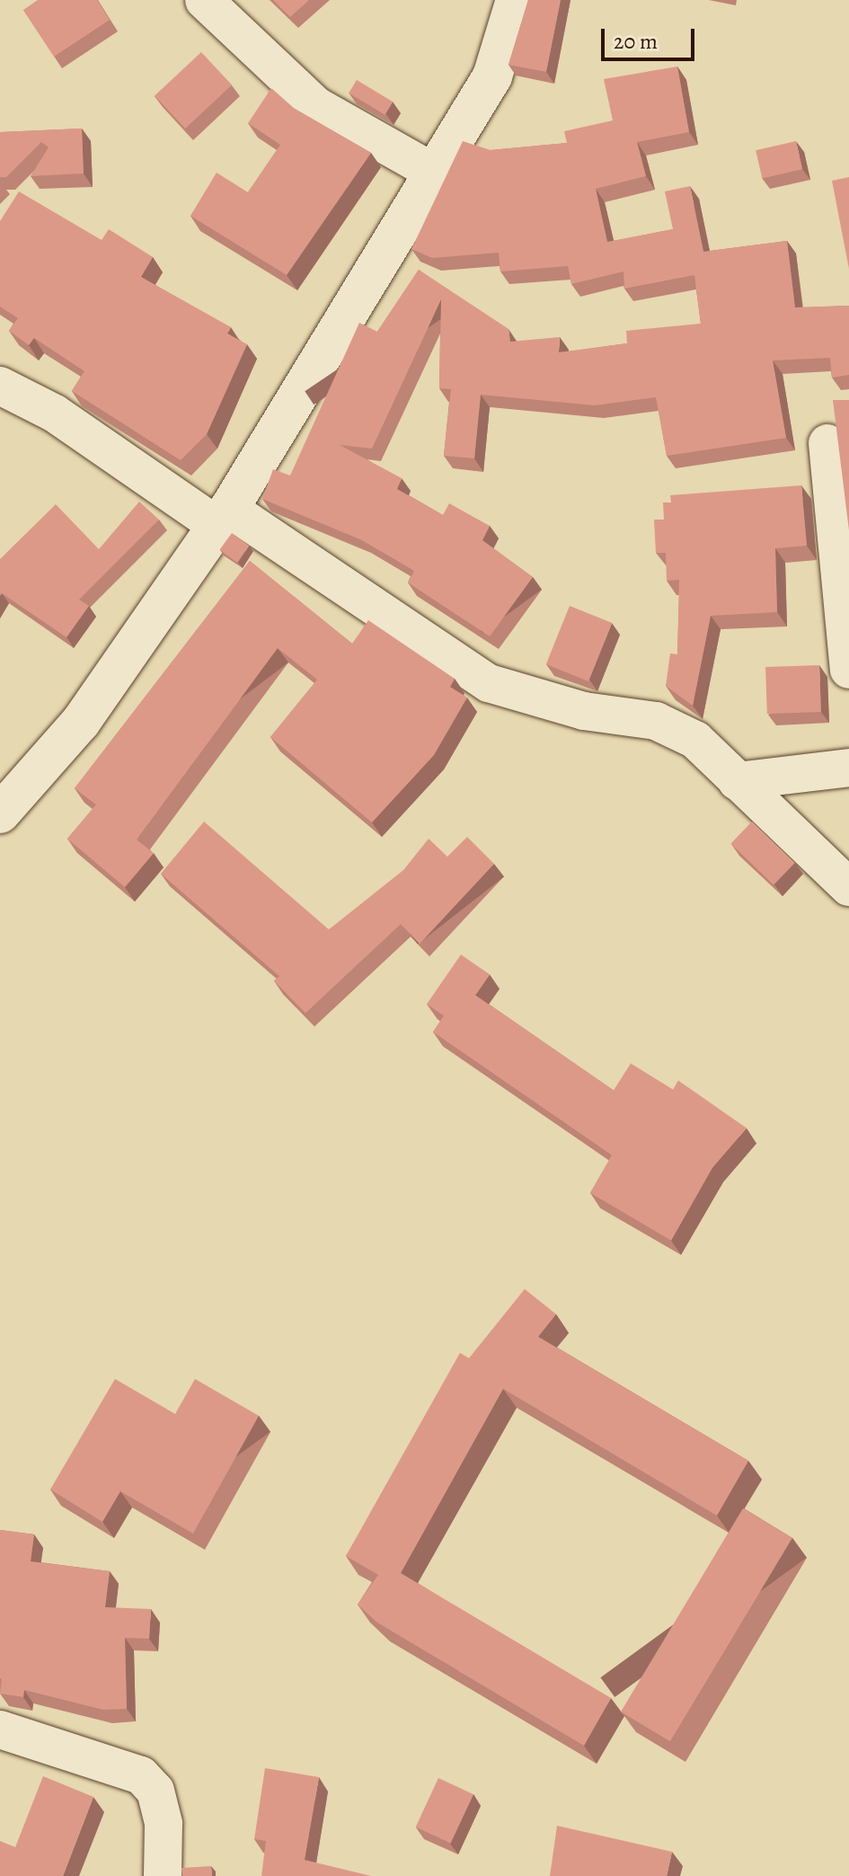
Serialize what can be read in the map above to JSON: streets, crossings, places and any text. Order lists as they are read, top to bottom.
{
  "scale_bar": "20 m"
}
